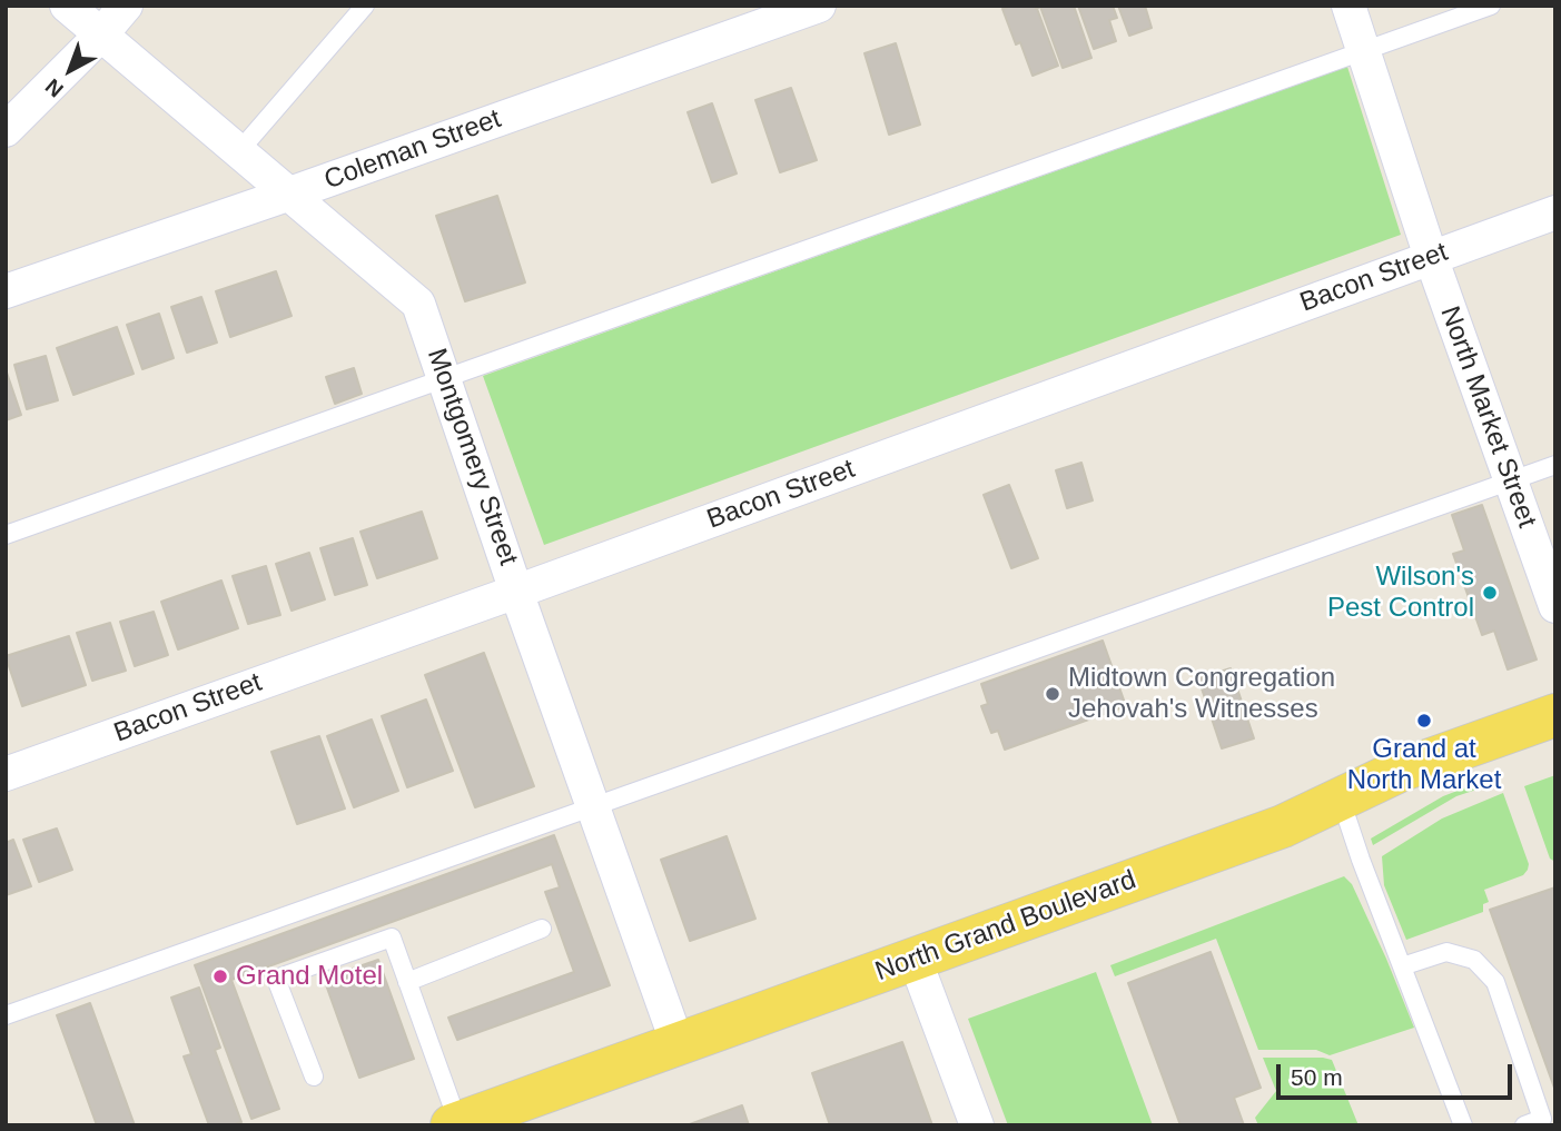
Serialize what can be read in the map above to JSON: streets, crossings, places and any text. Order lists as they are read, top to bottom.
{
  "streets": {
    "main road": ["North Grand Boulevard"],
    "street": [
      "Coleman Street",
      "Bacon Street",
      "North Market Street",
      "Montgomery Street"
    ]
  },
  "crossings": [
    ["Coleman Street", "Montgomery Street"],
    ["Bacon Street", "North Market Street"],
    ["Bacon Street", "Montgomery Street"],
    ["Montgomery Street", "North Grand Boulevard"]
  ],
  "places": [
    "Wilson's Pest Control",
    "Midtown Congregation Jehovah's Witnesses",
    "Grand at North Market",
    "Grand Motel"
  ],
  "scale_bar": "50 m",
  "north": "bottom left"
}
